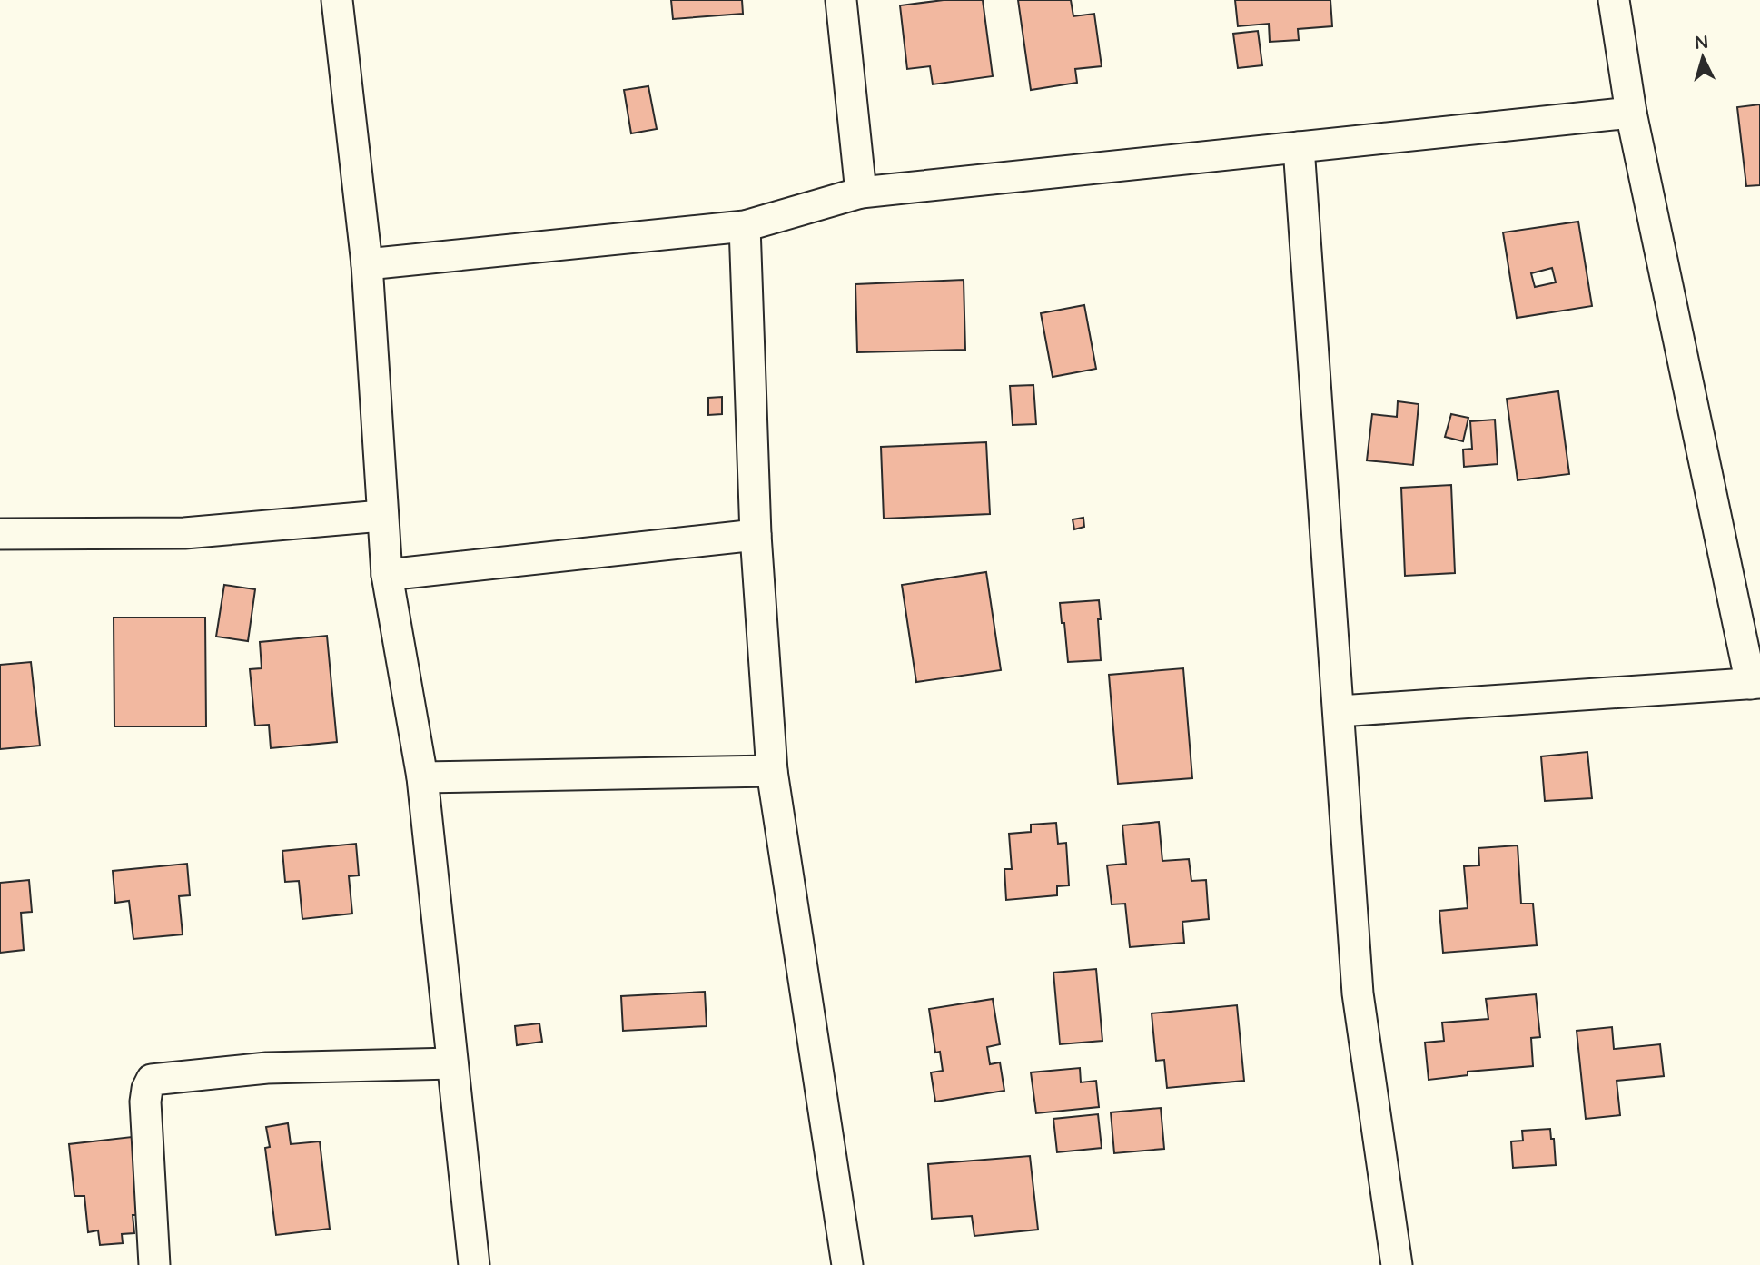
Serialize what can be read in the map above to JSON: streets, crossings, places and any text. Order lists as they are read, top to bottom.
{
  "north": "top"
}
